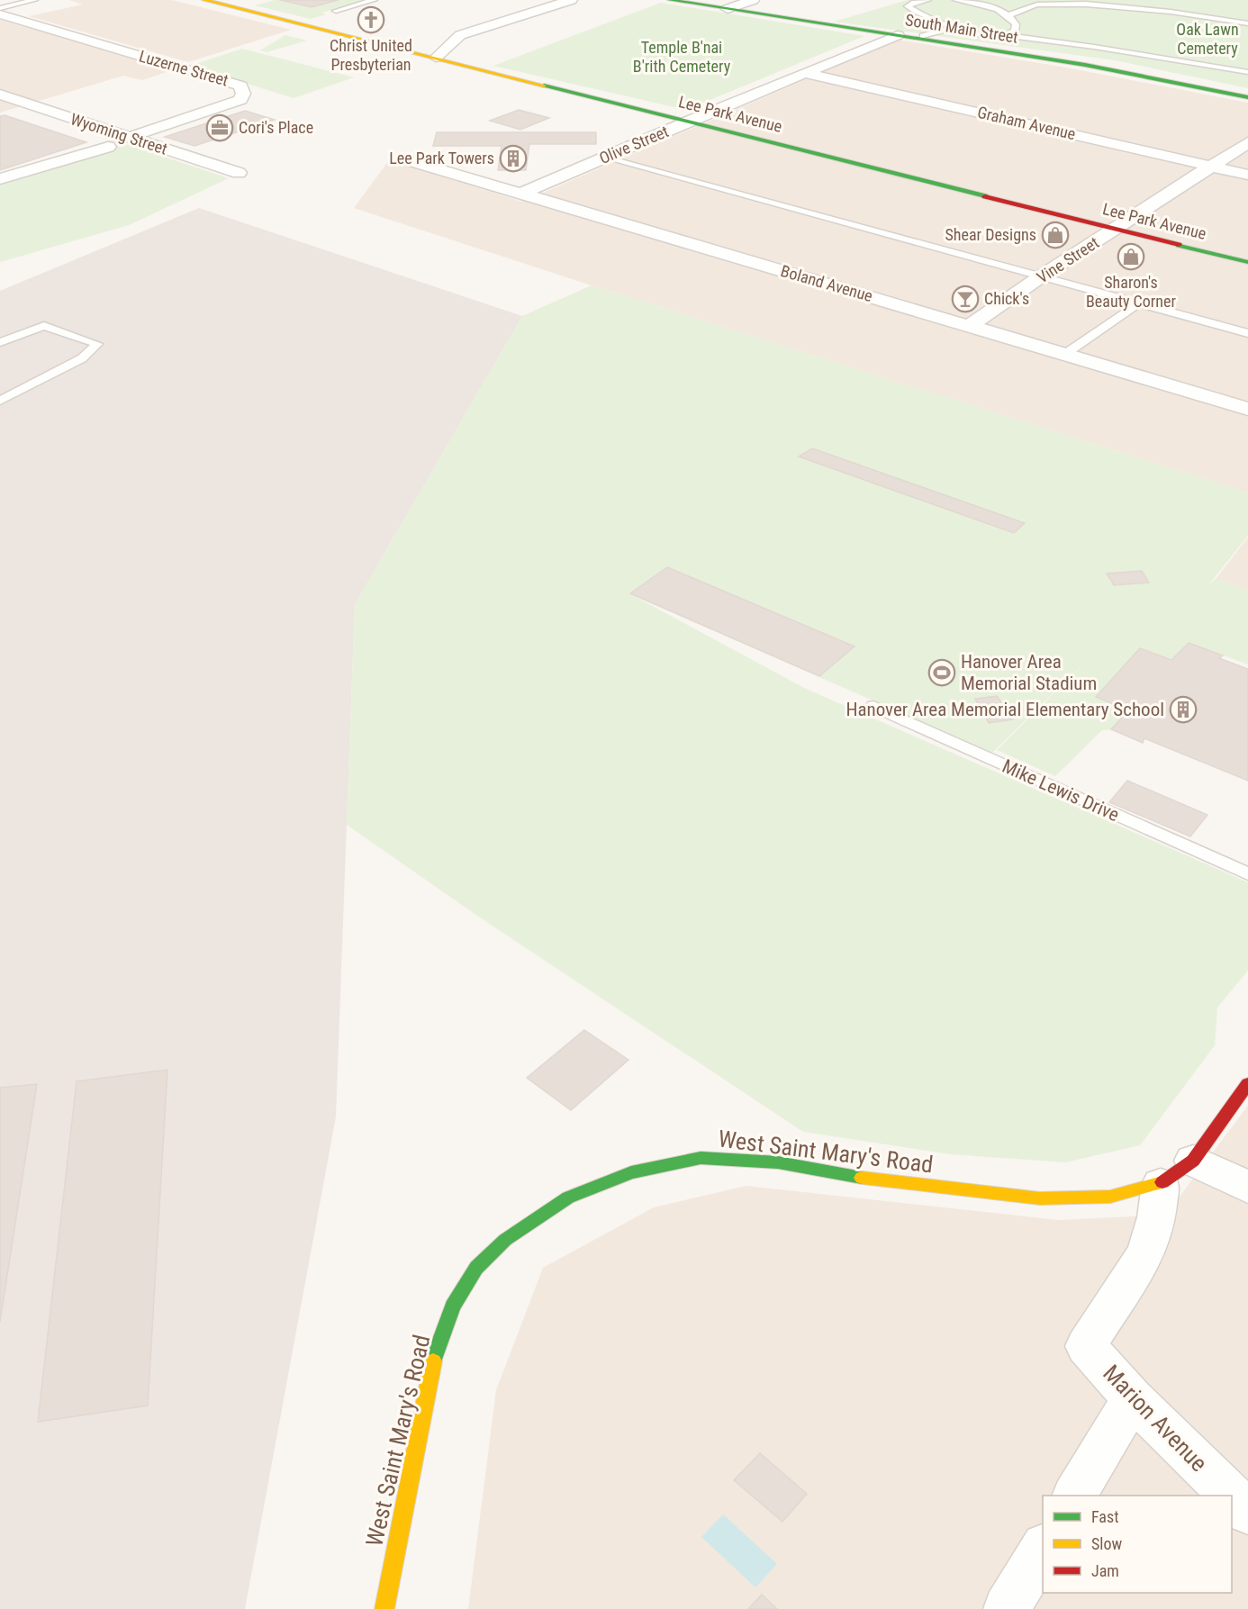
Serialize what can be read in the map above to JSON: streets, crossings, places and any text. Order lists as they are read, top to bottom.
{
  "streets": {
    "street": [
      "South Main Street",
      "Luzerne Street",
      "Lee Park Avenue",
      "Graham Avenue",
      "Wyoming Street",
      "Olive Street",
      "Vine Street",
      "Boland Avenue",
      "West Saint Mary's Road",
      "Marion Avenue"
    ],
    "lane": ["Mike Lewis Drive"]
  },
  "crossings": [
    ["South Main Street", "Olive Street"],
    ["Luzerne Street", "Wyoming Street"],
    ["Lee Park Avenue", "Olive Street"],
    ["Lee Park Avenue", "Vine Street"],
    ["Graham Avenue", "Olive Street"],
    ["Graham Avenue", "Vine Street"],
    ["Olive Street", "Boland Avenue"],
    ["Vine Street", "Boland Avenue"],
    ["West Saint Mary's Road", "Marion Avenue"]
  ],
  "parks": ["Oak Lawn Cemetery", "Temple B'nai B'rith Cemetery"],
  "places": {
    "church": ["Christ United Presbyterian"],
    "office": ["Cori's Place"],
    "building": ["Lee Park Towers", "Hanover Area Memorial Elementary School"],
    "shop": ["Shear Designs", "Sharon's Beauty Corner"],
    "bar": ["Chick's"],
    "sports": ["Hanover Area Memorial Stadium"]
  },
  "legend": ["Fast", "Slow", "Jam"]
}
